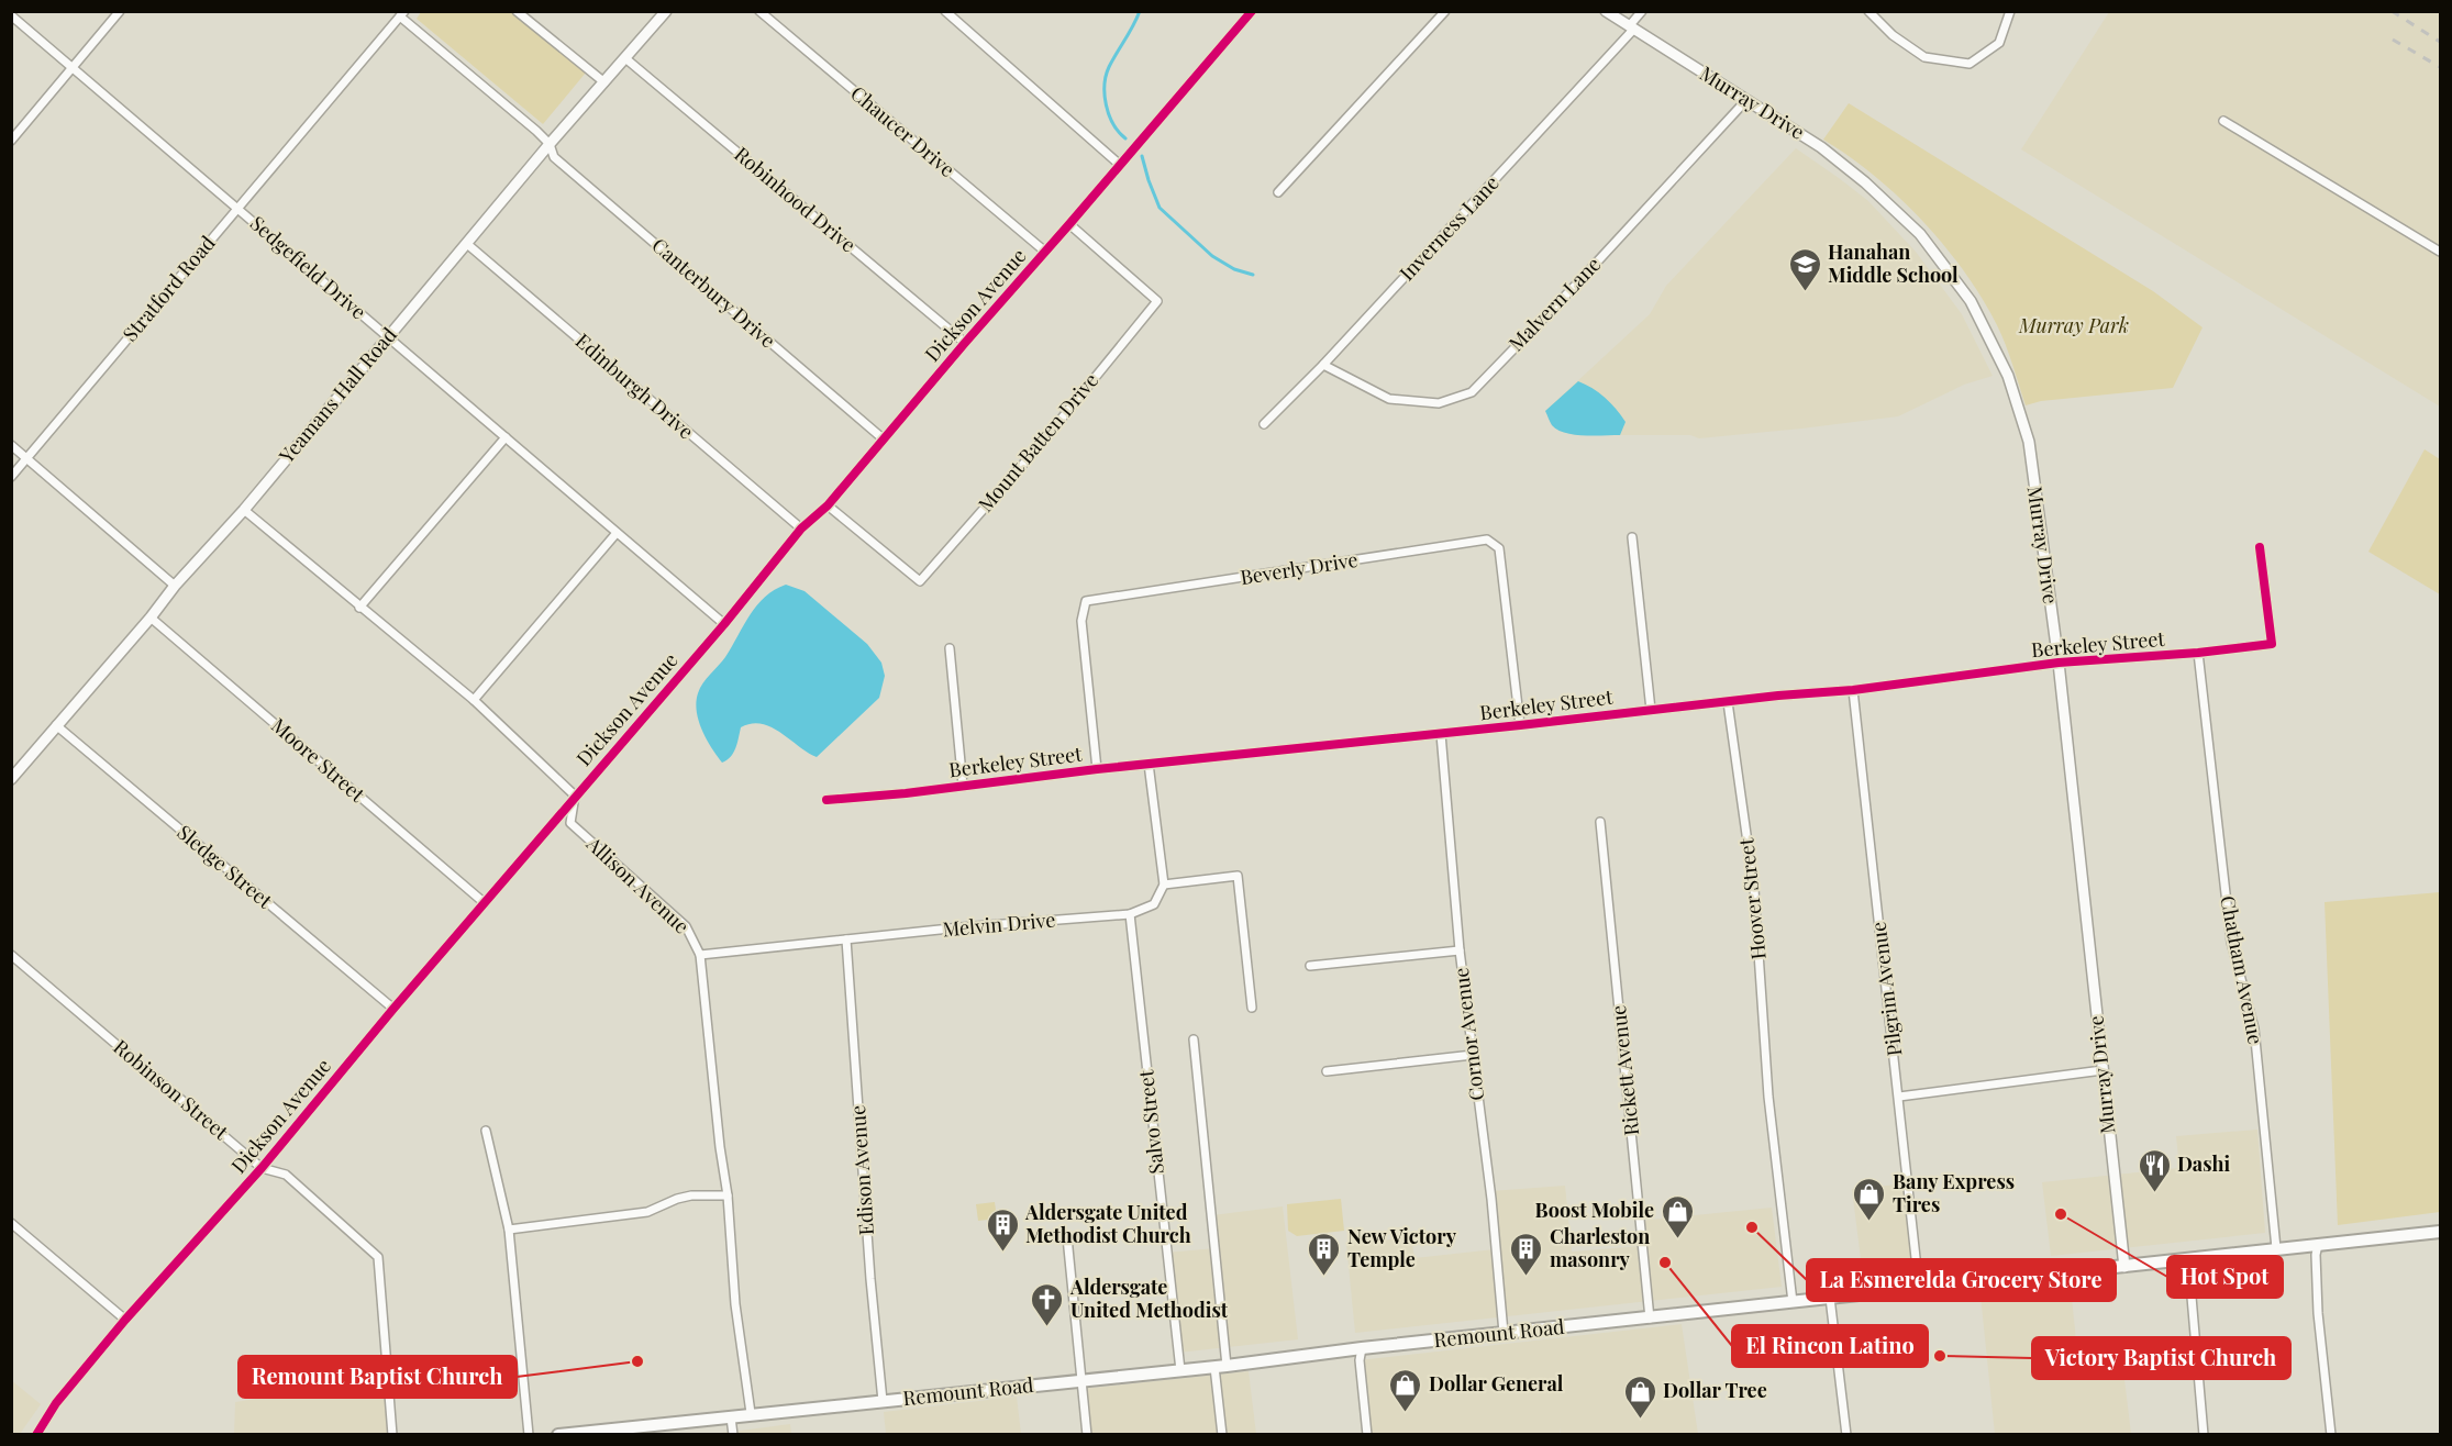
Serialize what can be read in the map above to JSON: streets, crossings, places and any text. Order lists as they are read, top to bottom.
{
  "streets": {
    "main road": ["Remount Road"],
    "street": [
      "Murray Drive",
      "Chaucer Drive",
      "Robinhood Drive",
      "Inverness Lane",
      "Sedgefield Drive",
      "Stratford Road",
      "Canterbury Drive",
      "Malvern Lane",
      "Dickson Avenue",
      "Edinburgh Drive",
      "Yeamans Hall Road",
      "Mount Batten Drive",
      "Beverly Drive",
      "Berkeley Street",
      "Moore Street",
      "Sledge Street",
      "Allison Avenue",
      "Hoover Street",
      "Melvin Drive",
      "Chatham Avenue",
      "Pilgrim Avenue",
      "Cornor Avenue",
      "Rickett Avenue",
      "Robinson Street",
      "Salvo Street",
      "Edison Avenue"
    ]
  },
  "crossings": [
    ["Murray Drive", "Inverness Lane"],
    ["Murray Drive", "Malvern Lane"],
    ["Murray Drive", "Berkeley Street"],
    ["Murray Drive", "Remount Road"],
    ["Chaucer Drive", "Dickson Avenue"],
    ["Robinhood Drive", "Dickson Avenue"],
    ["Robinhood Drive", "Yeamans Hall Road"],
    ["Inverness Lane", "Malvern Lane"],
    ["Sedgefield Drive", "Stratford Road"],
    ["Sedgefield Drive", "Dickson Avenue"],
    ["Sedgefield Drive", "Yeamans Hall Road"],
    ["Stratford Road", "Canterbury Drive"],
    ["Canterbury Drive", "Dickson Avenue"],
    ["Canterbury Drive", "Yeamans Hall Road"],
    ["Dickson Avenue", "Edinburgh Drive"],
    ["Dickson Avenue", "Mount Batten Drive"],
    ["Dickson Avenue", "Moore Street"],
    ["Dickson Avenue", "Sledge Street"],
    ["Dickson Avenue", "Allison Avenue"],
    ["Dickson Avenue", "Robinson Street"],
    ["Edinburgh Drive", "Yeamans Hall Road"],
    ["Yeamans Hall Road", "Moore Street"],
    ["Yeamans Hall Road", "Sledge Street"],
    ["Beverly Drive", "Berkeley Street"],
    ["Berkeley Street", "Hoover Street"],
    ["Berkeley Street", "Chatham Avenue"],
    ["Berkeley Street", "Pilgrim Avenue"],
    ["Berkeley Street", "Cornor Avenue"],
    ["Allison Avenue", "Melvin Drive"],
    ["Allison Avenue", "Remount Road"],
    ["Hoover Street", "Remount Road"],
    ["Melvin Drive", "Salvo Street"],
    ["Melvin Drive", "Edison Avenue"],
    ["Chatham Avenue", "Remount Road"],
    ["Pilgrim Avenue", "Remount Road"],
    ["Cornor Avenue", "Remount Road"],
    ["Rickett Avenue", "Remount Road"],
    ["Salvo Street", "Remount Road"],
    ["Edison Avenue", "Remount Road"]
  ],
  "parks": ["Murray Park"],
  "places": {
    "school or university": ["Hanahan Middle School"],
    "restaurant": ["Dashi"],
    "other": [
      "Hot Spot",
      "La Esmerelda Grocery Store",
      "El Rincon Latino",
      "Victory Baptist Church",
      "Remount Baptist Church"
    ],
    "shop": [
      "Bany Express Tires",
      "Boost Mobile",
      "Dollar General",
      "Dollar Tree"
    ],
    "building": ["Aldersgate United Methodist Church", "New Victory Temple", "Charleston masonry"],
    "church": ["Aldersgate United Methodist"]
  }
}
